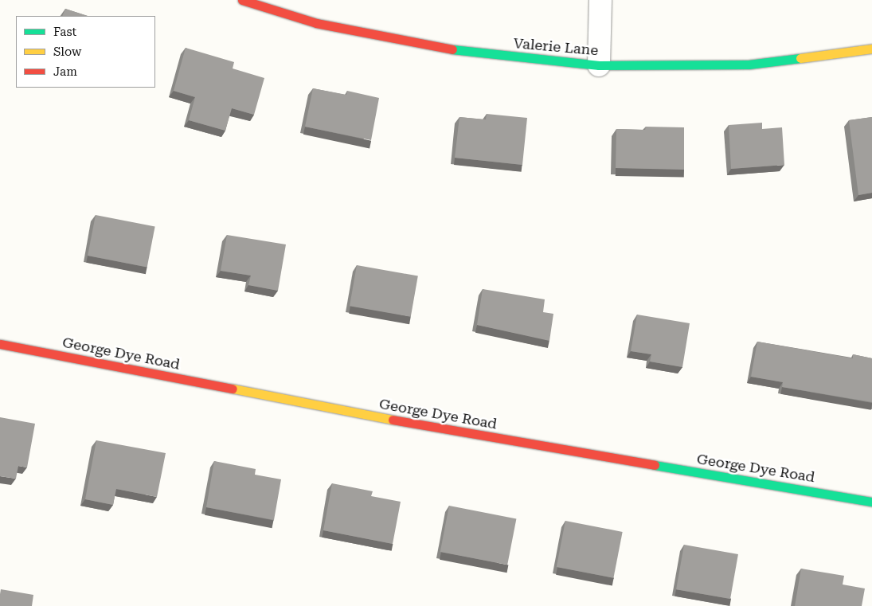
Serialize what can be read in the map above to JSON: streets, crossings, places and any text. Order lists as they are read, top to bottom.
{
  "streets": {
    "street": ["Valerie Lane", "George Dye Road"]
  },
  "legend": ["Fast", "Slow", "Jam"]
}
